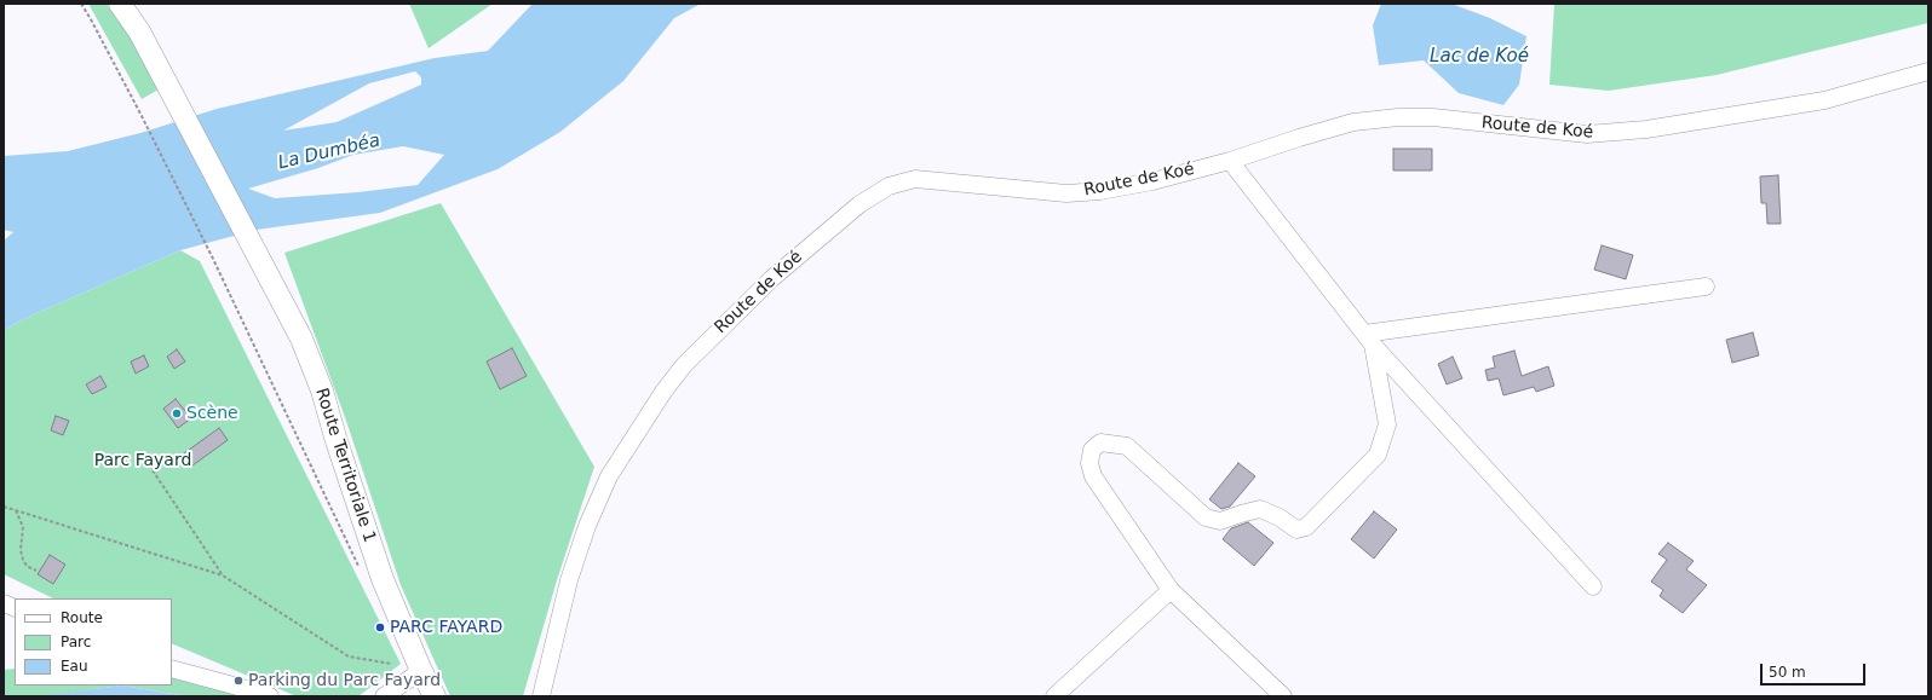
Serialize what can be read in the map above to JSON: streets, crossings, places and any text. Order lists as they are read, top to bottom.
{
  "streets": {
    "main road": ["Route Territoriale 1"],
    "street": ["Route de Koé"]
  },
  "water": ["Lac de Koé", "La Dumbéa"],
  "parks": ["Parc Fayard"],
  "places": ["Scène", "PARC FAYARD", "Parking du Parc Fayard"],
  "legend": ["Route", "Parc", "Eau"],
  "scale_bar": "50 m"
}
